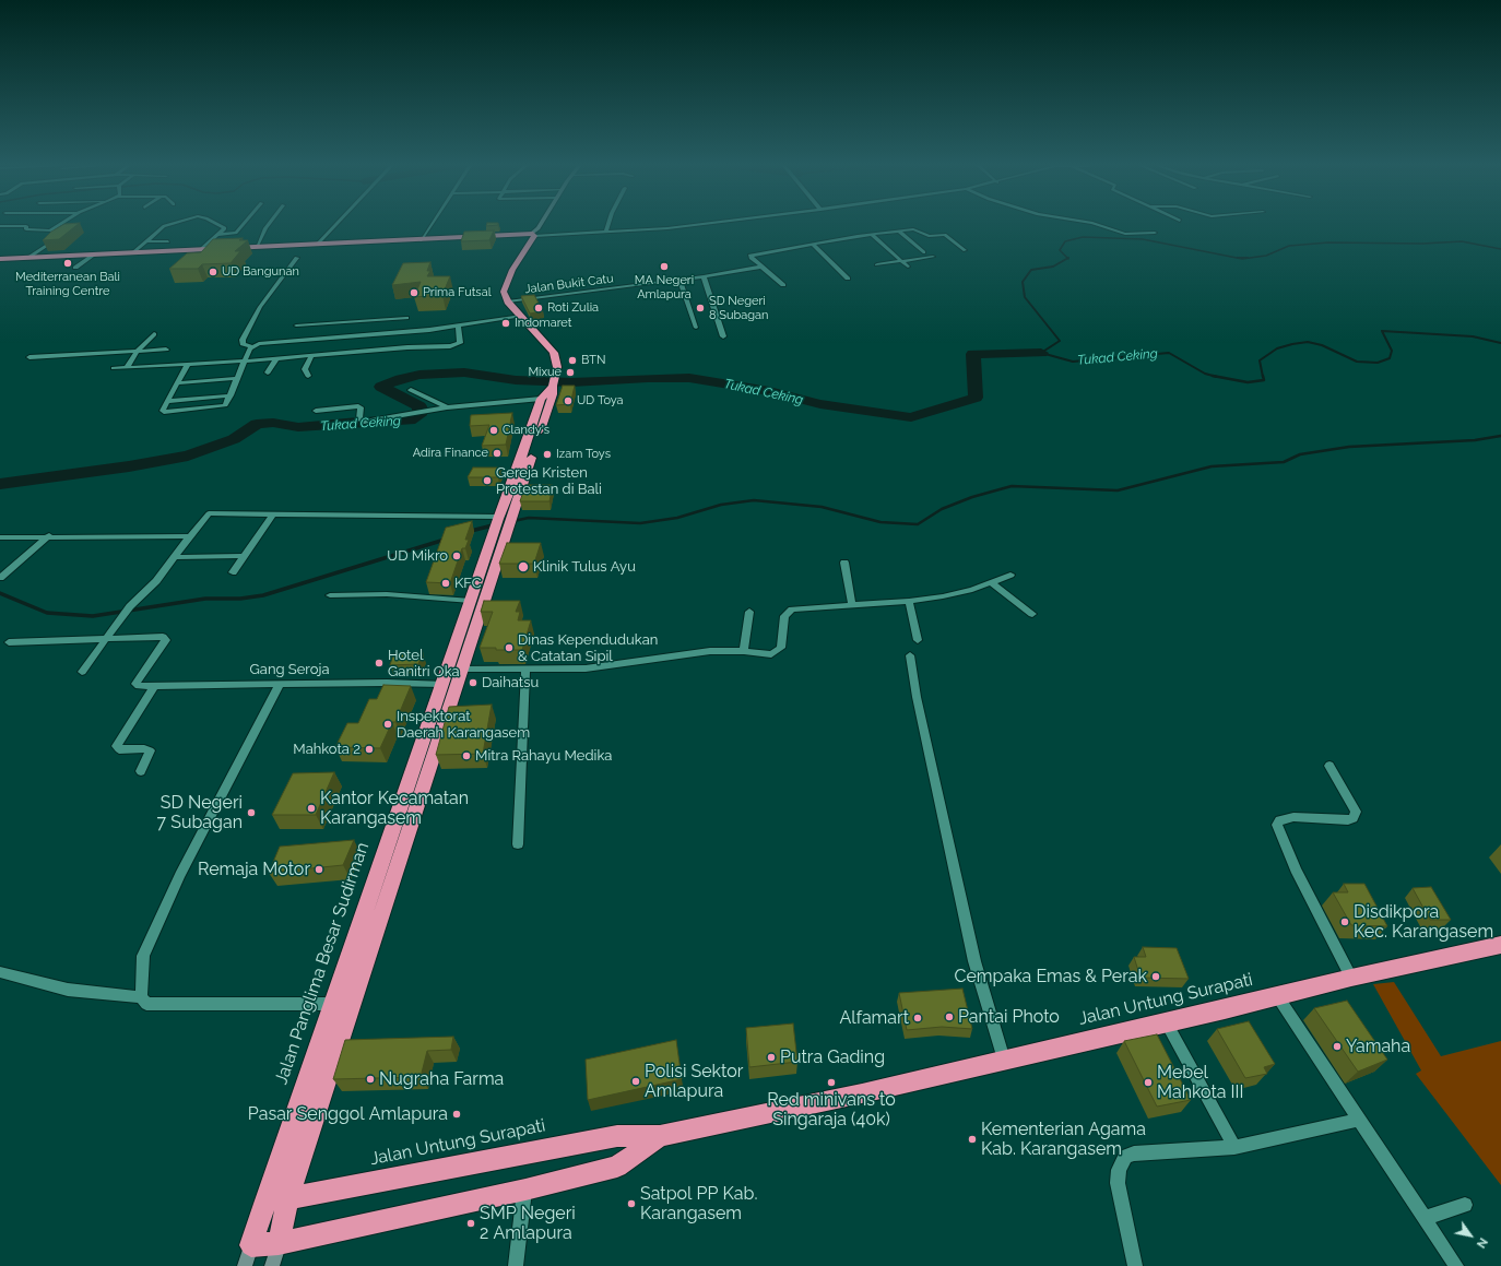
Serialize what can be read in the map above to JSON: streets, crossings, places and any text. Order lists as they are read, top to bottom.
{
  "streets": {
    "highway": ["Jalan Panglima Besar Sudirman", "Jalan Untung Surapati"],
    "street": ["Jalan Bukit Catu", "Gang Seroja"]
  },
  "crossings": [
    ["Gang Seroja", "Jalan Panglima Besar Sudirman"],
    ["Jalan Panglima Besar Sudirman", "Jalan Untung Surapati"]
  ],
  "water": ["Tukad Ceking"],
  "places": [
    "Mediterranean Bali Training Centre",
    "MA Negeri Amlapura",
    "UD Bangunan",
    "Prima Futsal",
    "Roti Zulia",
    "SD Negeri 8 Subagan",
    "Indomaret",
    "BTN",
    "Mixue",
    "UD Toya",
    "Clandy's",
    "Adira Finance",
    "Izam Toys",
    "Gereja Kristen Protestan di Bali",
    "UD Mikro",
    "Klinik Tulus Ayu",
    "KFC",
    "Dinas Kependudukan & Catatan Sipil",
    "Hotel Ganitri Oka",
    "Daihatsu",
    "Inspektorat Daerah Karangasem",
    "Mahkota 2",
    "Mitra Rahayu Medika",
    "Kantor Kecamatan Karangasem",
    "SD Negeri 7 Subagan",
    "Remaja Motor",
    "Disdikpora Kec. Karangasem",
    "Cempaka Emas & Perak",
    "Pantai Photo",
    "Alfamart",
    "Yamaha",
    "Putra Gading",
    "Nugraha Farma",
    "Polisi Sektor Amlapura",
    "Red minivans to Singaraja (40k)",
    "Mebel Mahkota III",
    "Pasar Senggol Amlapura",
    "Kementerian Agama Kab. Karangasem",
    "Satpol PP Kab. Karangasem",
    "SMP Negeri 2 Amlapura"
  ],
  "north": "bottom right"
}
